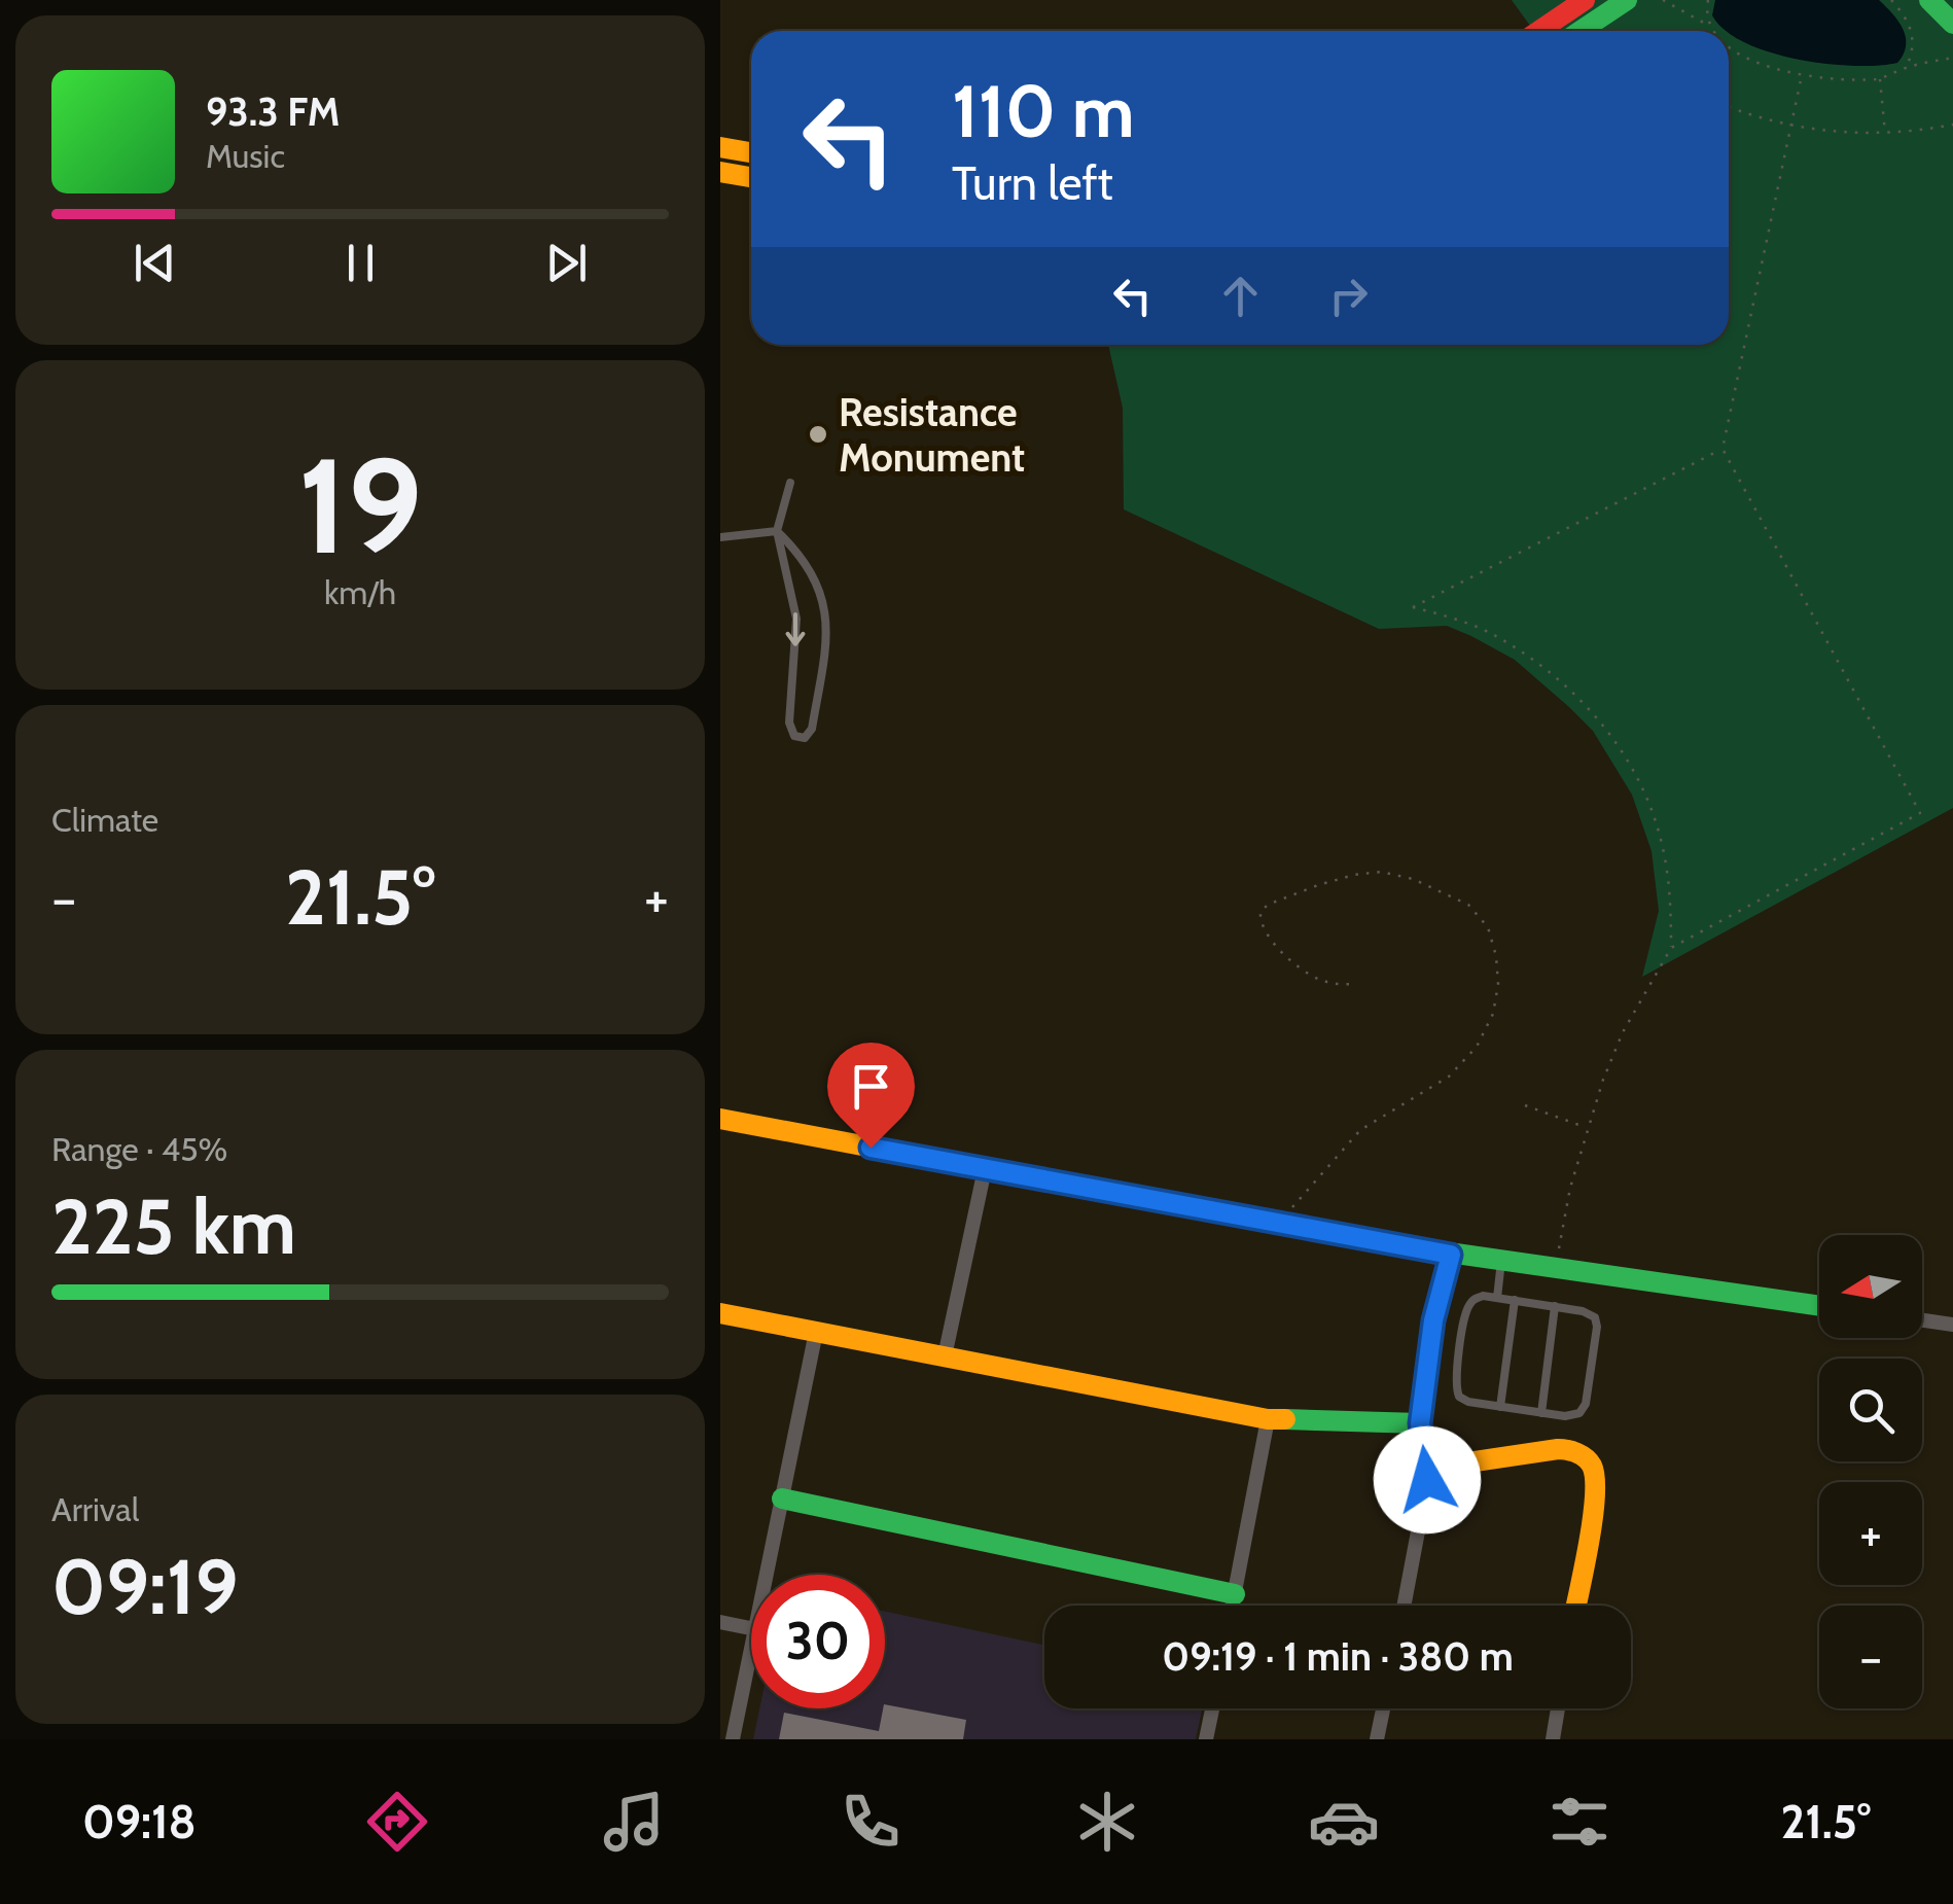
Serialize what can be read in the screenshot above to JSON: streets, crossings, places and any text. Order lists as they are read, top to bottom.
{
  "places": ["Resistance Monument"],
  "north": "left",
  "page": {
    "turn": ["110 m", "Turn left"],
    "song": ["93.3 FM", "Music"],
    "tile": [
      ["19", "km/h"],
      "Climate",
      ["Range · 45%", "225 km"],
      ["Arrival", "09:19"]
    ],
    "heat": ["−", "21.5°", "+"],
    "map_buttons": ["+", "−"],
    "limit": "30",
    "trip": "09:19 · 1 min · 380 m",
    "tabs": ["09:18", "21.5°"]
  }
}
